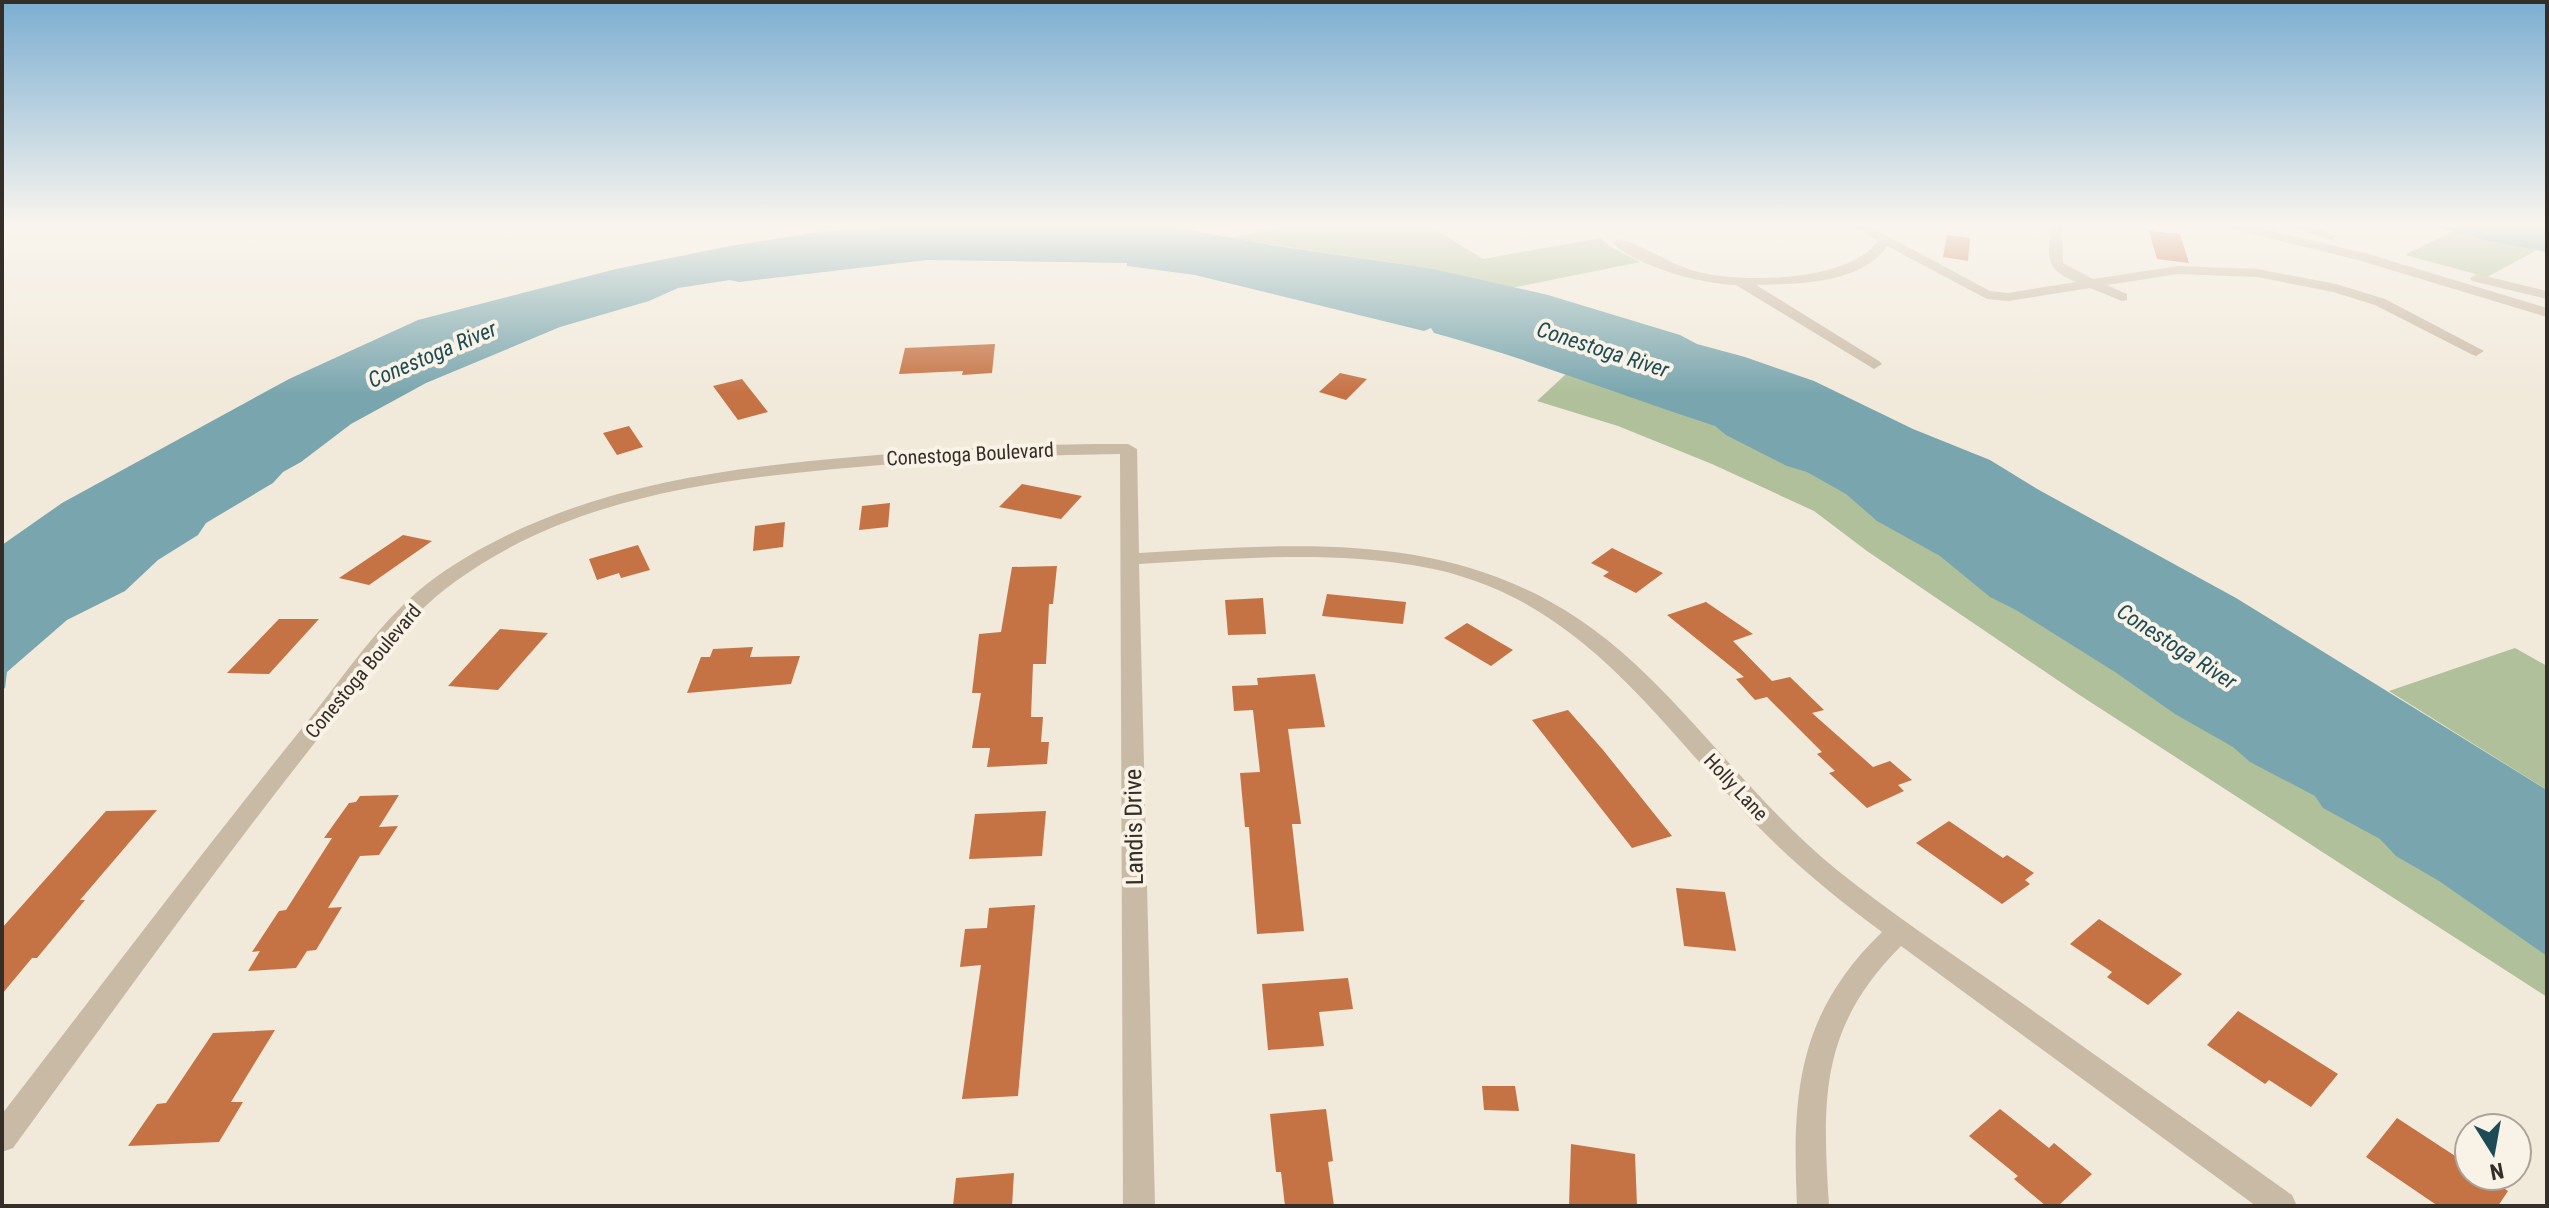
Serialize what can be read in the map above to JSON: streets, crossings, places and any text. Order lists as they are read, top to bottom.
{
  "streets": {
    "street": ["Conestoga Boulevard", "Holly Lane", "Landis Drive"]
  },
  "crossings": [
    ["Conestoga Boulevard", "Landis Drive"],
    ["Holly Lane", "Landis Drive"]
  ],
  "water": ["Conestoga River"],
  "north": "bottom"
}
